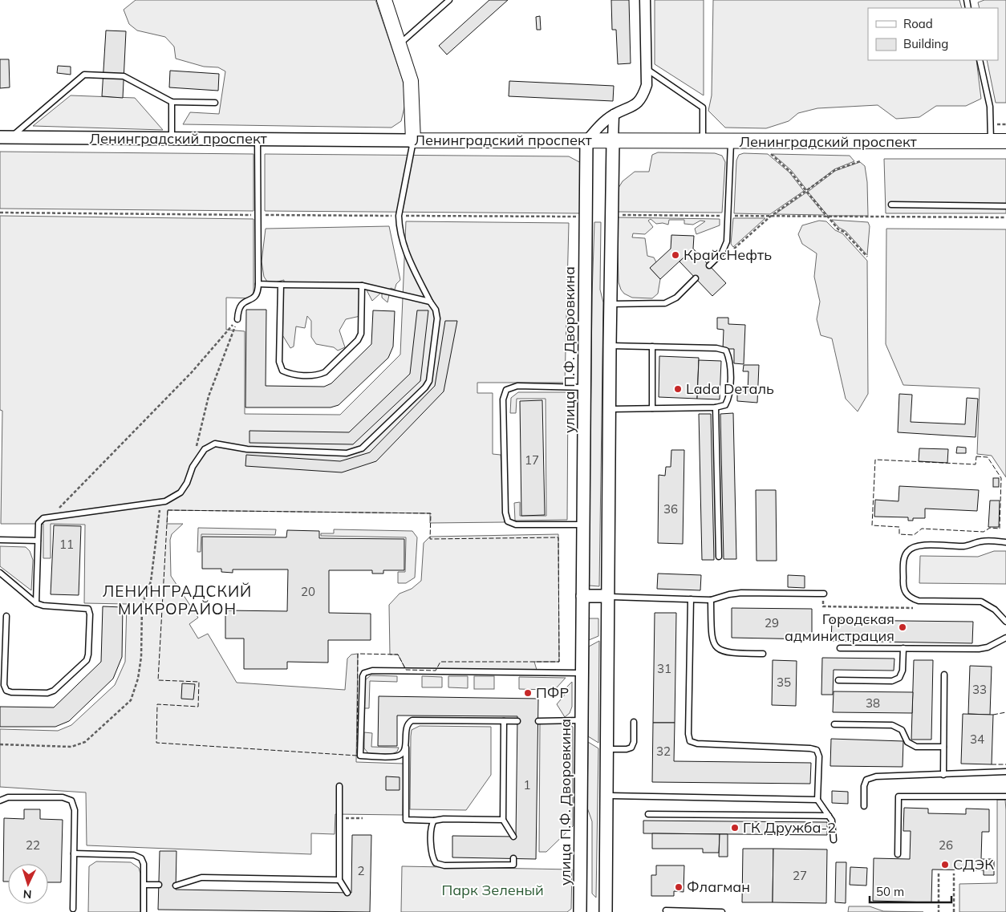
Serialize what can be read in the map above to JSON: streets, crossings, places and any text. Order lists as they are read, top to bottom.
{
  "streets": {
    "main road": ["Ленинградский проспект"],
    "street": ["улица П.Ф. Дворовкина"]
  },
  "crossings": [
    ["Ленинградский проспект", "улица П.Ф. Дворовкина"]
  ],
  "districts": ["ЛЕНИНГРАДСКИЙ МИКРОРАЙОН"],
  "parks": ["Парк Зеленый"],
  "places": [
    "КрайсНефть",
    "Lada Dеталь",
    "Городская администрация",
    "ПФР",
    "ГК Дружба-2",
    "СДЭК",
    "Флагман"
  ],
  "house_numbers": [
    "17",
    "36",
    "11",
    "20",
    "29",
    "31",
    "35",
    "33",
    "38",
    "34",
    "32",
    "1",
    "22",
    "26",
    "2",
    "27"
  ],
  "legend": ["Road", "Building"],
  "scale_bar": "50 m",
  "north": "bottom"
}
